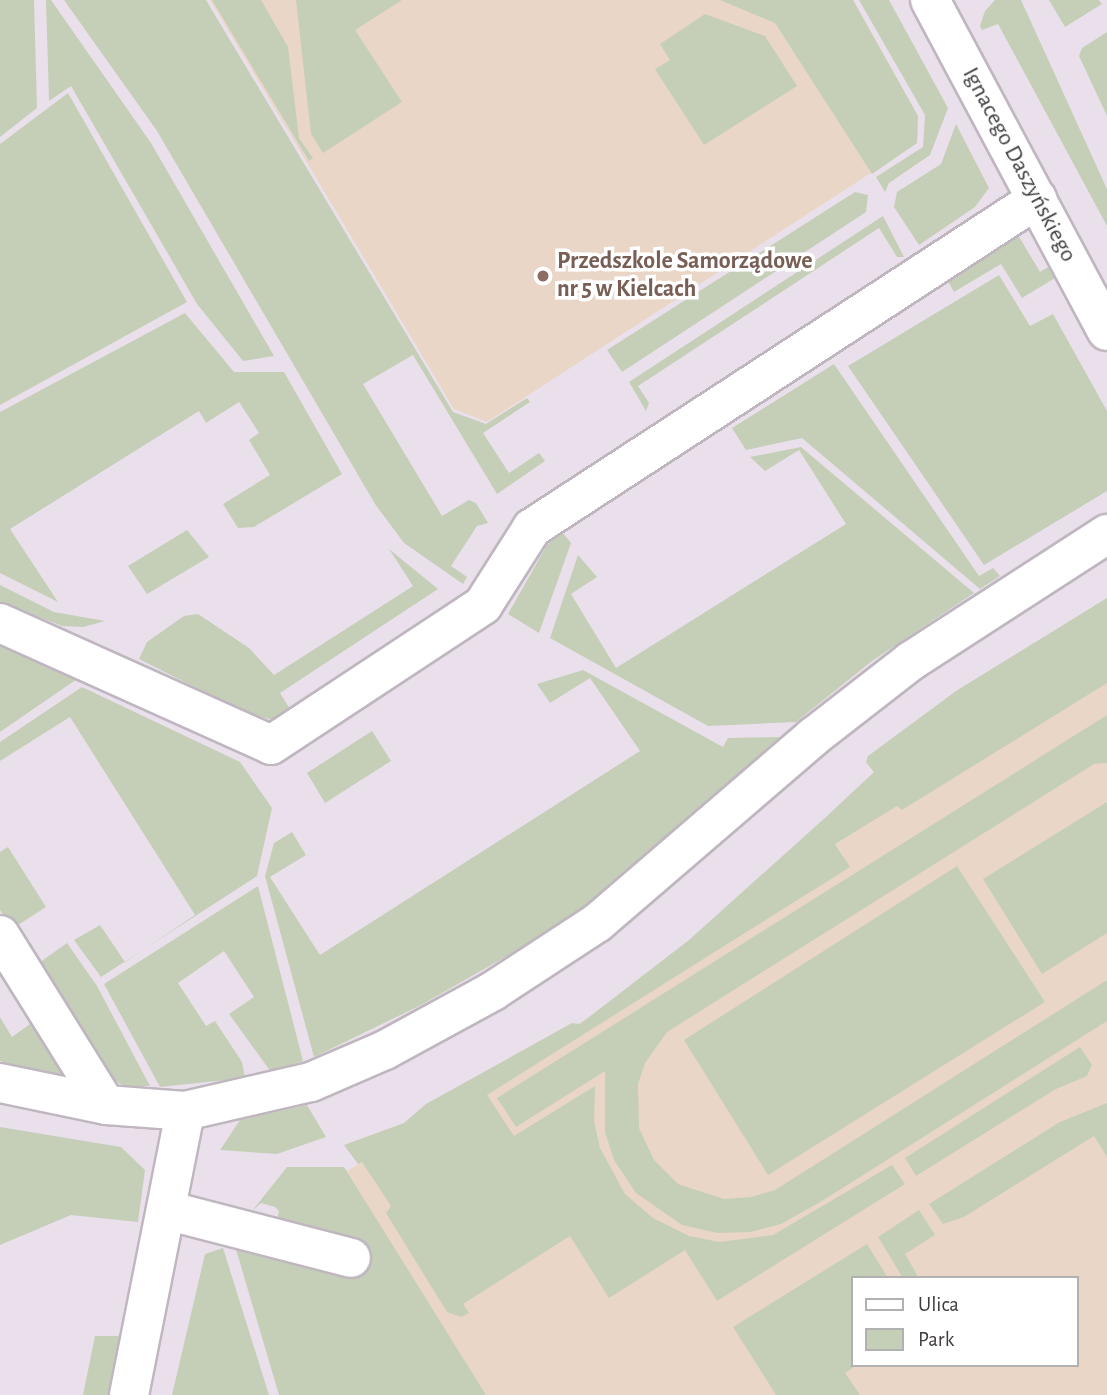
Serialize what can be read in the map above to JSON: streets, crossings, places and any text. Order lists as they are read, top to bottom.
{
  "streets": {
    "street": ["Ignacego Daszyńskiego"]
  },
  "places": ["Przedszkole Samorządowe nr 5 w Kielcach"],
  "legend": ["Ulica", "Park"]
}
